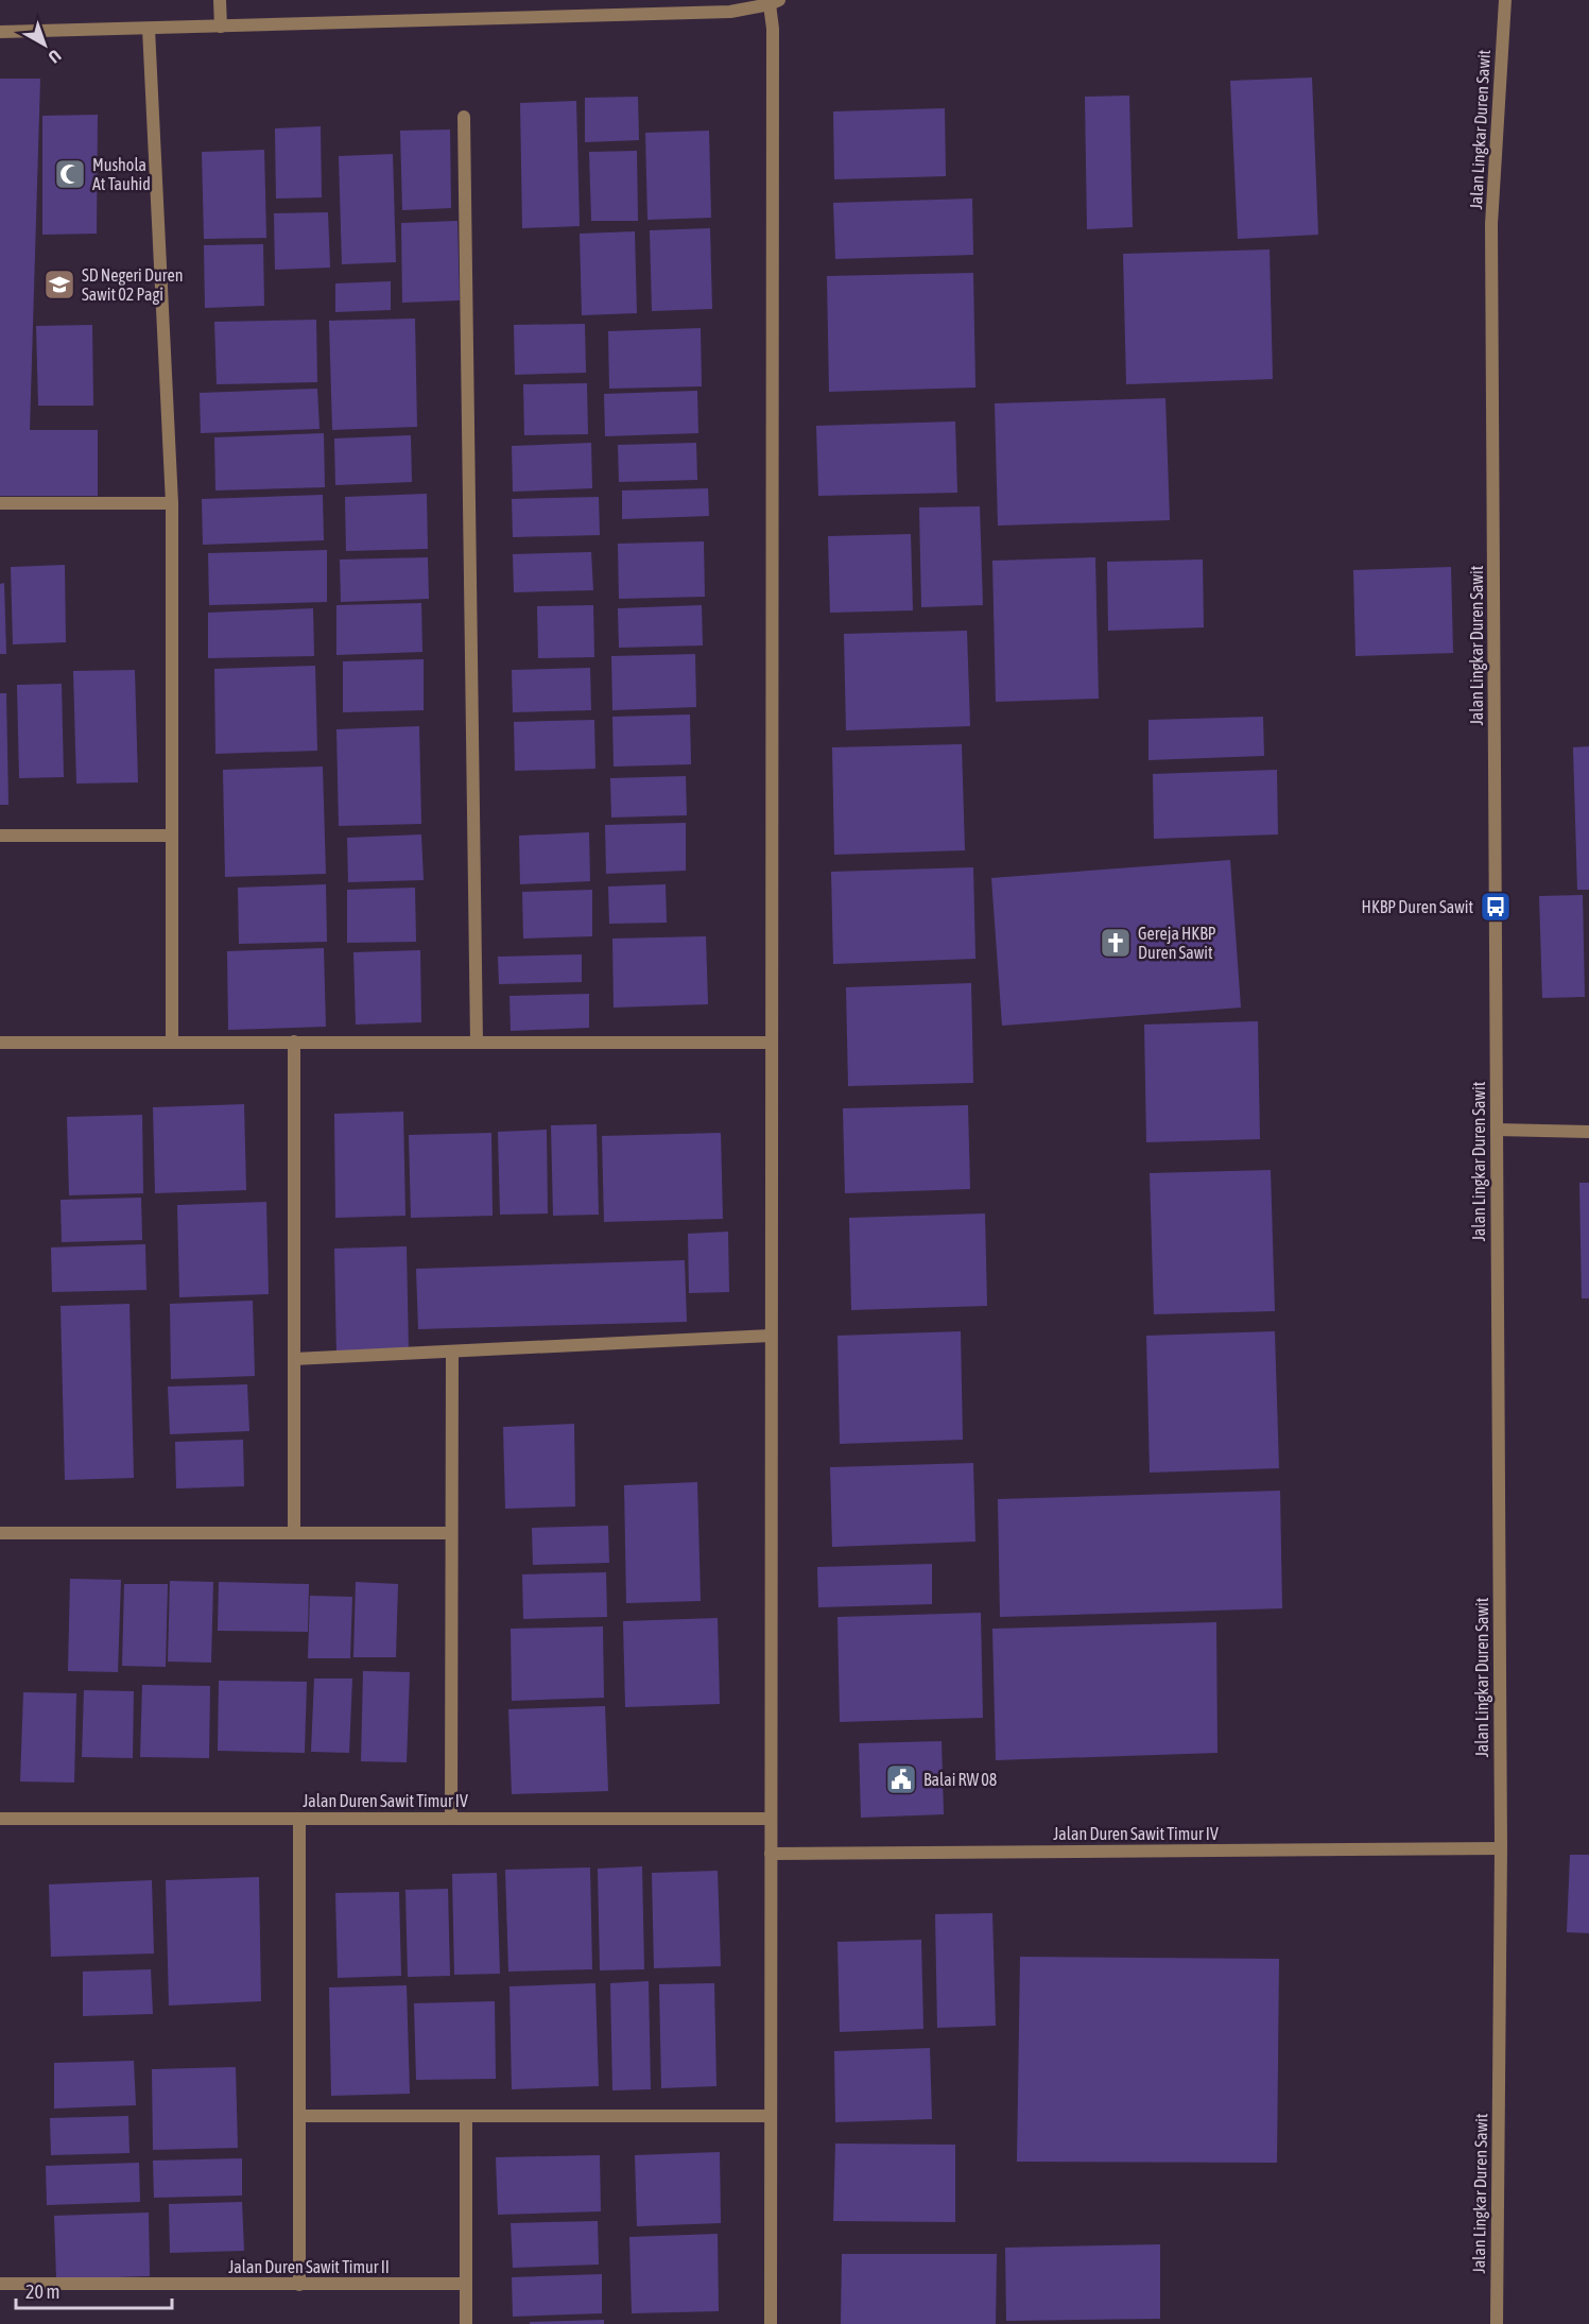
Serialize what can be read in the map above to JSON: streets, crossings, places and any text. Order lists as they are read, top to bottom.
{
  "streets": {
    "street": ["Jalan Lingkar Duren Sawit", "Jalan Duren Sawit Timur IV", "Jalan Duren Sawit Timur II"]
  },
  "crossings": [
    ["Jalan Lingkar Duren Sawit", "Jalan Duren Sawit Timur IV"]
  ],
  "places": {
    "mosque": ["Mushola At Tauhid"],
    "school or university": ["SD Negeri Duren Sawit 02 Pagi"],
    "bus stop": ["HKBP Duren Sawit"],
    "church": ["Gereja HKBP Duren Sawit"],
    "public building": ["Balai RW 08"]
  },
  "scale_bar": "20 m",
  "north": "bottom right"
}
